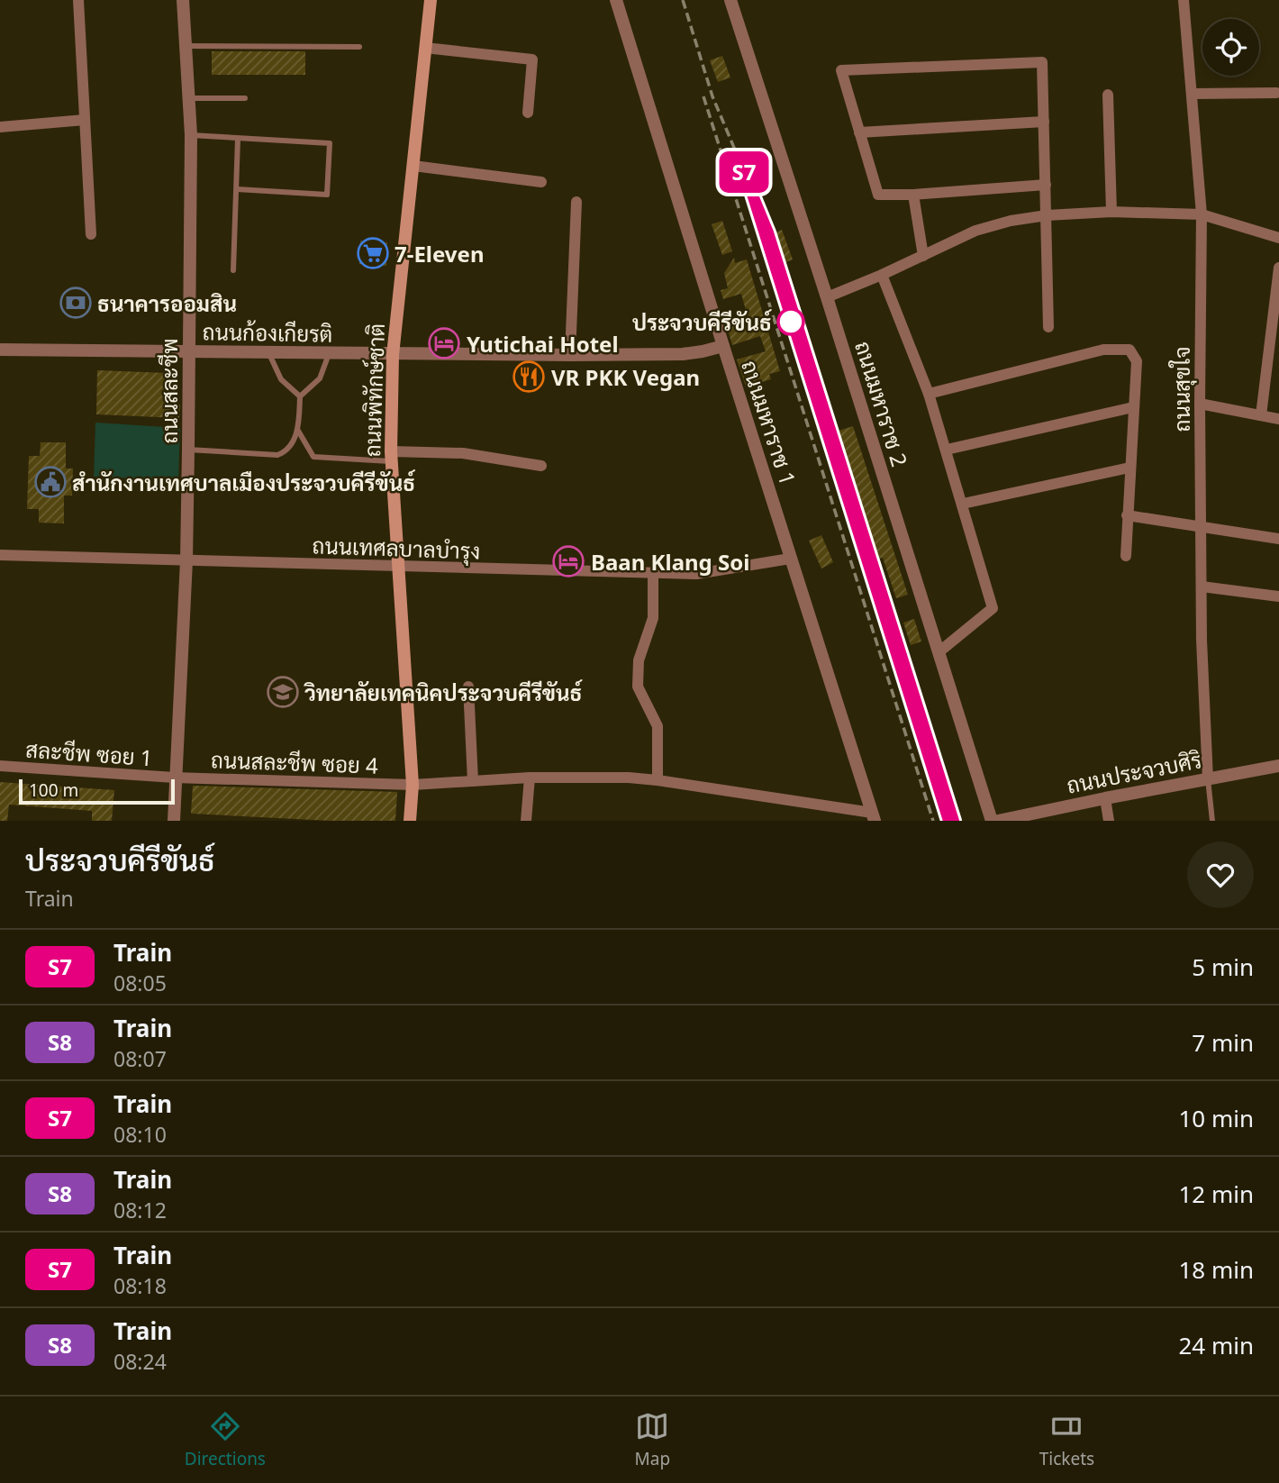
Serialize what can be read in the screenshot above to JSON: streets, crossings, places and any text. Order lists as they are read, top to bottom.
{
  "streets": {
    "main road": ["ถนนพิทักษ์ชาติ"],
    "street": [
      "ถนนก้องเกียรติ",
      "ถนนสุขใจ",
      "ถนนสละชีพ",
      "ถนนมหาราช 2",
      "ถนนมหาราช 1",
      "ถนนเทศลบาลบำรุง",
      "สละชีพ ซอย 1",
      "ถนนสละชีพ ซอย 4",
      "ถนนประจวบศิริ"
    ]
  },
  "crossings": [
    ["ถนนก้องเกียรติ", "ถนนพิทักษ์ชาติ"],
    ["ถนนก้องเกียรติ", "ถนนสละชีพ"],
    ["ถนนก้องเกียรติ", "ถนนมหาราช 1"],
    ["ถนนสุขใจ", "ถนนประจวบศิริ"],
    ["ถนนพิทักษ์ชาติ", "ถนนเทศลบาลบำรุง"],
    ["ถนนพิทักษ์ชาติ", "ถนนสละชีพ ซอย 4"],
    ["ถนนสละชีพ", "ถนนเทศลบาลบำรุง"],
    ["ถนนสละชีพ", "สละชีพ ซอย 1"],
    ["ถนนสละชีพ", "ถนนสละชีพ ซอย 4"],
    ["ถนนมหาราช 1", "ถนนเทศลบาลบำรุง"],
    ["ถนนมหาราช 1", "ถนนสละชีพ ซอย 4"],
    ["สละชีพ ซอย 1", "ถนนสละชีพ ซอย 4"]
  ],
  "places": {
    "supermarket": ["7-Eleven"],
    "bank": ["ธนาคารออมสิน"],
    "other": ["ประจวบคีรีขันธ์"],
    "hotel": ["Yutichai Hotel", "Baan Klang Soi"],
    "restaurant": ["VR PKK Vegan"],
    "public building": ["สำนักงานเทศบาลเมืองประจวบคีรีขันธ์"],
    "school or university": ["วิทยาลัยเทคนิคประจวบคีรีขันธ์"]
  },
  "scale_bar": "100 m",
  "page": {
    "on_map": "S7",
    "scale": "100 m",
    "heading": ["ประจวบคีรีขันธ์", "Train"],
    "list": [
      {
        "mark": "S7",
        "name": "Train",
        "note": "08:05",
        "value": "5 min"
      },
      {
        "mark": "S8",
        "name": "Train",
        "note": "08:07",
        "value": "7 min"
      },
      {
        "mark": "S7",
        "name": "Train",
        "note": "08:10",
        "value": "10 min"
      },
      {
        "mark": "S8",
        "name": "Train",
        "note": "08:12",
        "value": "12 min"
      },
      {
        "mark": "S7",
        "name": "Train",
        "note": "08:18",
        "value": "18 min"
      },
      {
        "mark": "S8",
        "name": "Train",
        "note": "08:24",
        "value": "24 min"
      }
    ],
    "tabs": ["Directions", "Map", "Tickets"]
  }
}
